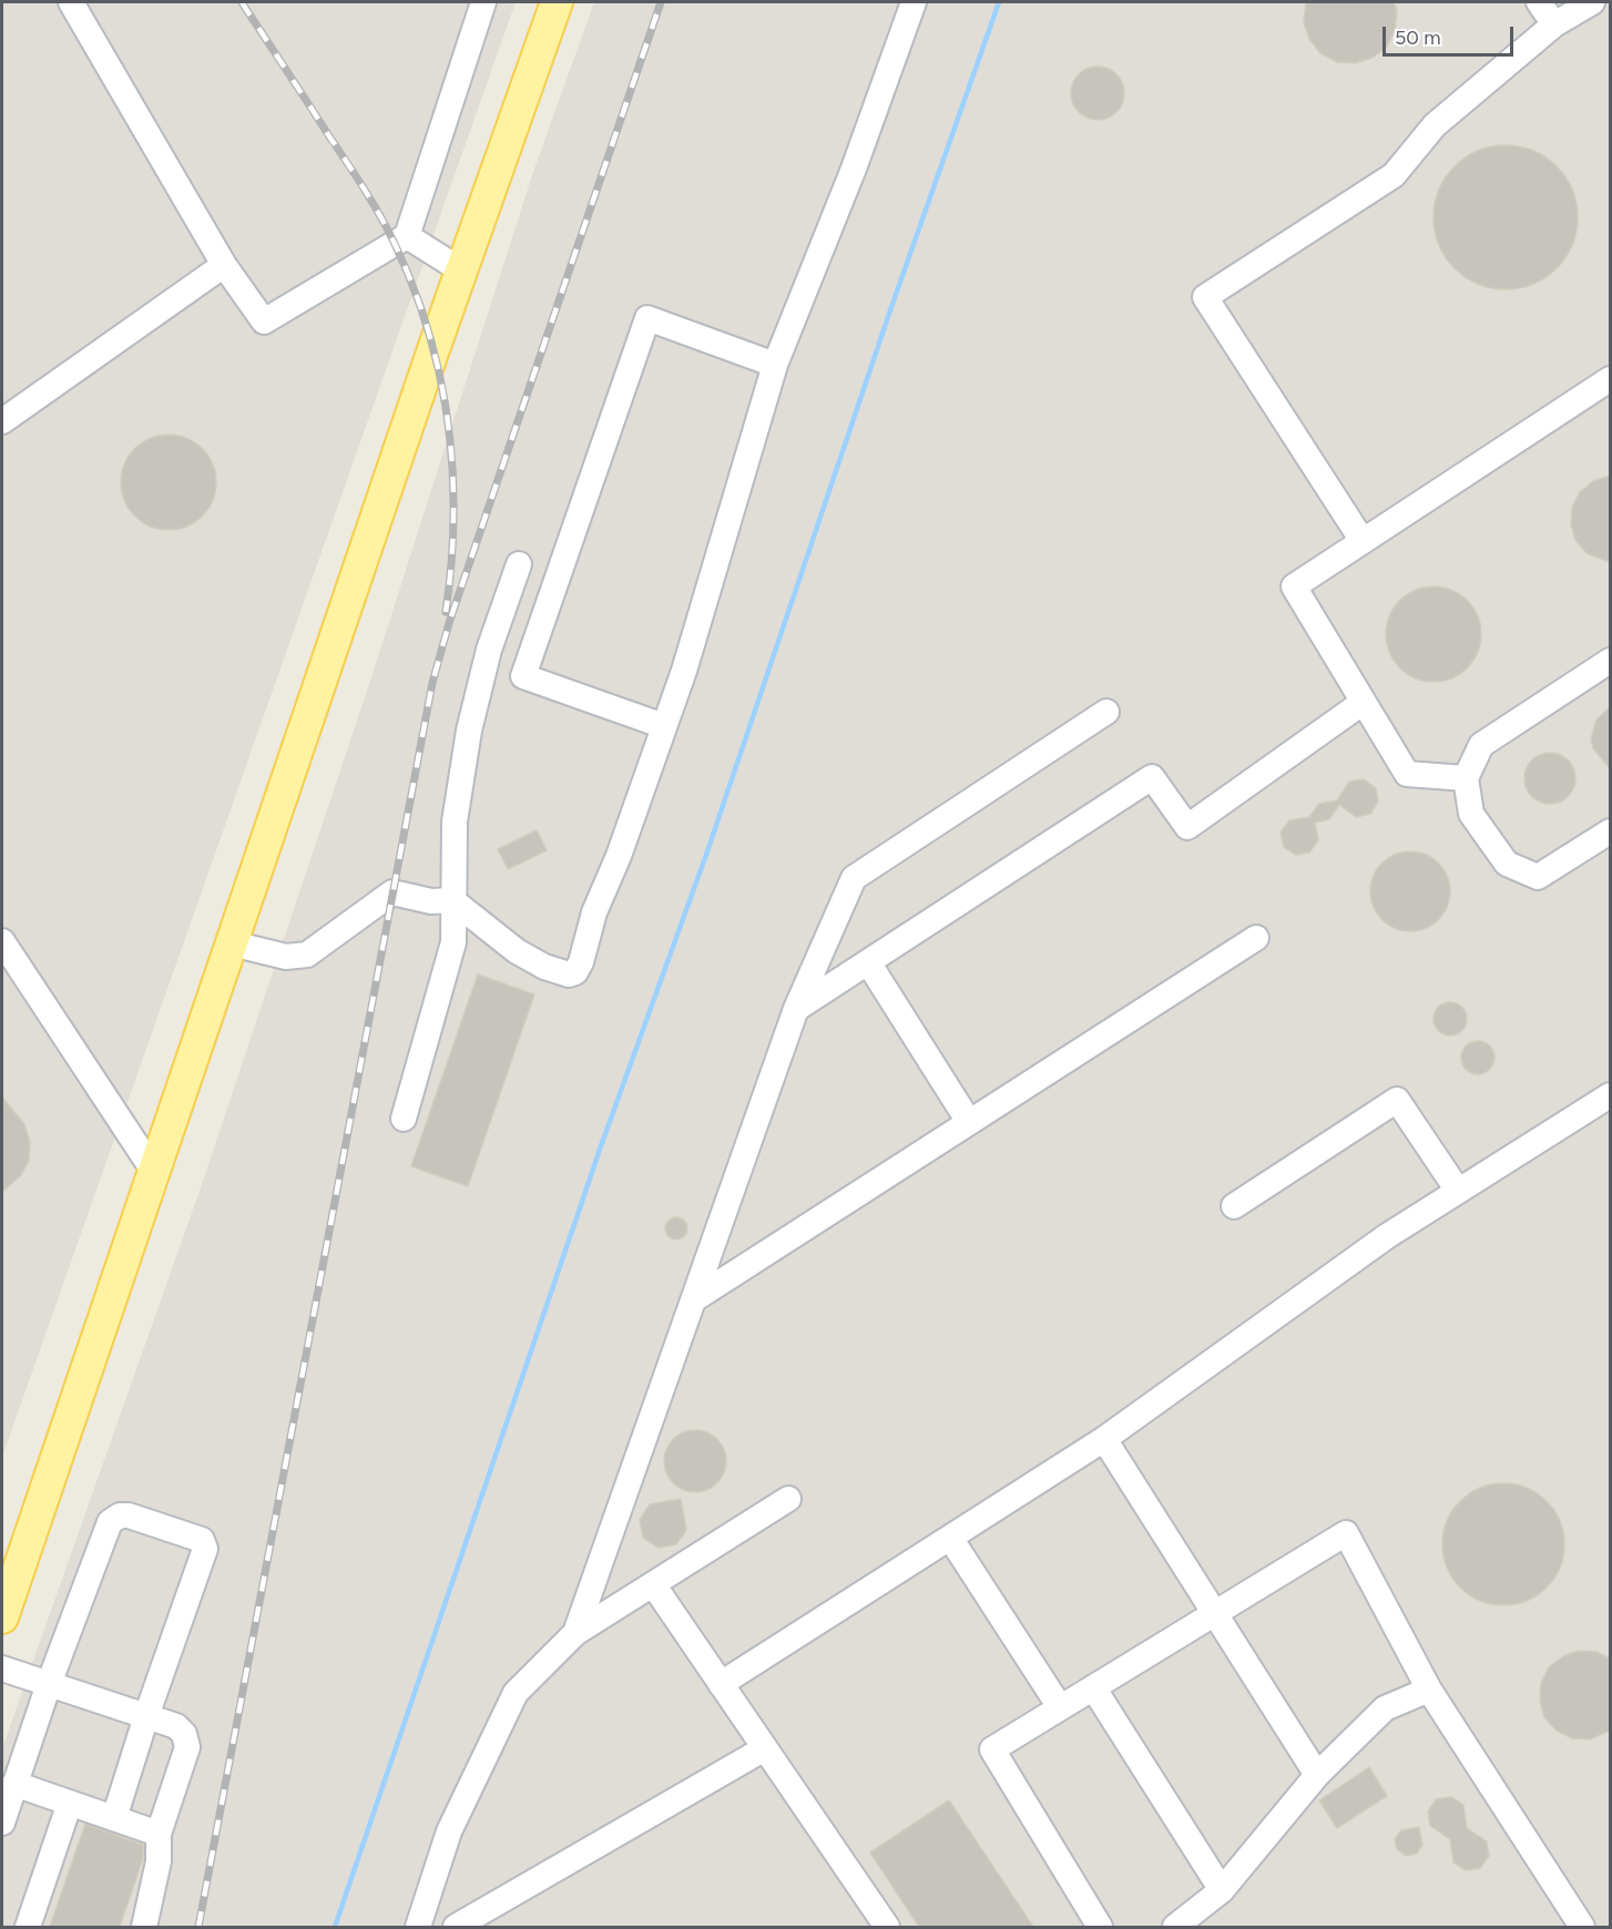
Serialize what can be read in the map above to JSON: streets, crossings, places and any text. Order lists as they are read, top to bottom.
{
  "scale_bar": "50 m"
}
